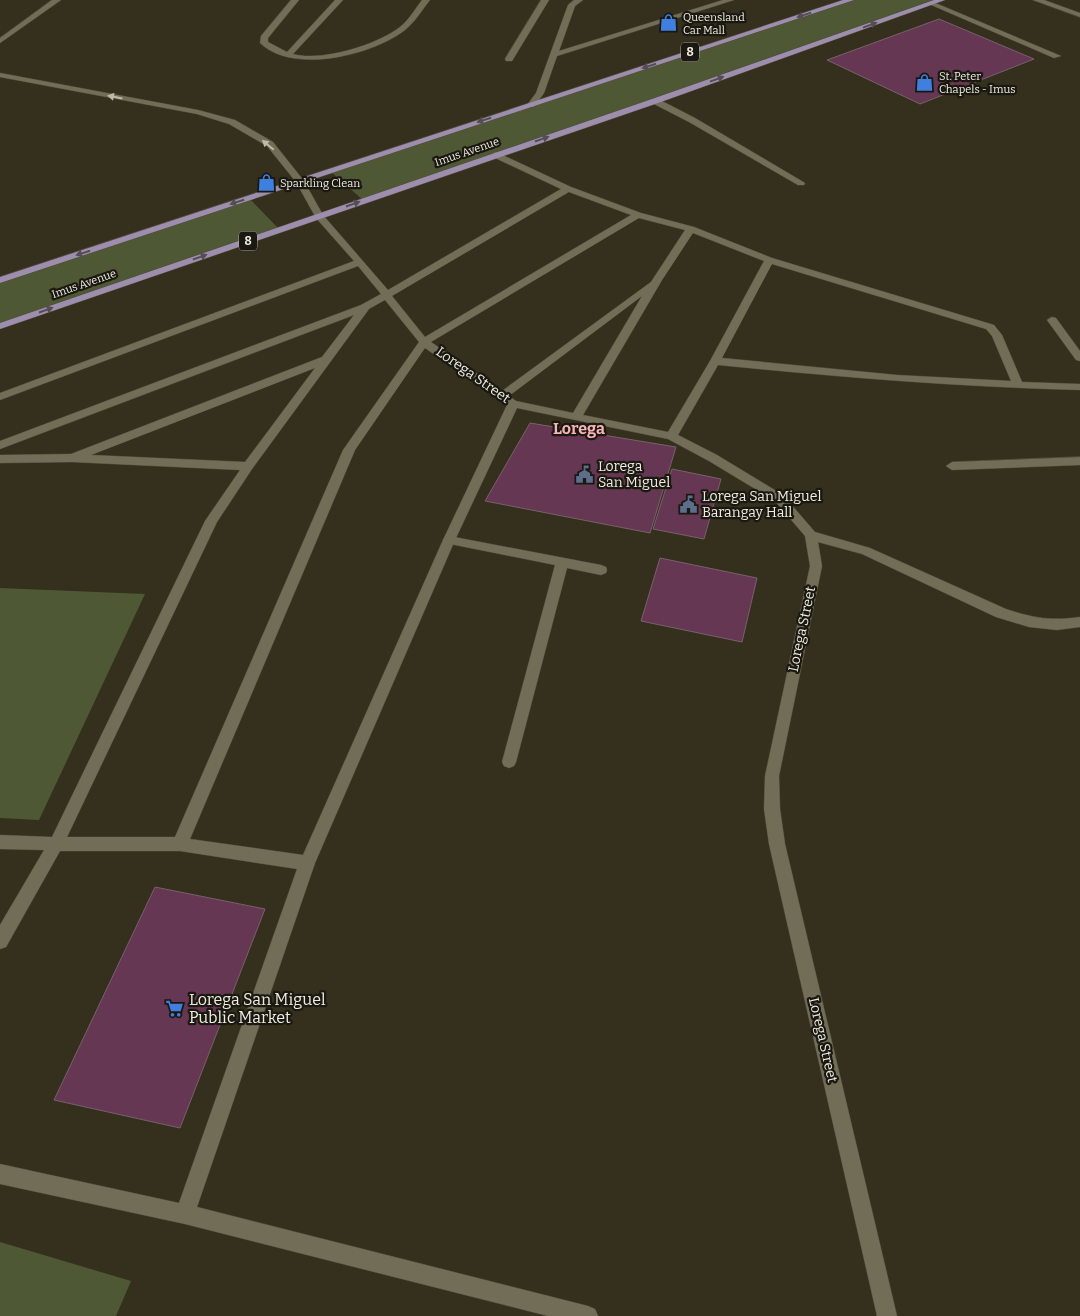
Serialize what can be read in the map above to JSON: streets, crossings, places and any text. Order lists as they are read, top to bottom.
{
  "streets": {
    "main road": ["8", "Imus Avenue"],
    "street": ["Lorega Street"]
  },
  "crossings": [
    ["Imus Avenue", "Lorega Street"]
  ],
  "districts": ["Lorega"],
  "places": {
    "shop": ["Queensland Car Mall", "St. Peter Chapels - Imus", "Sparkling Clean"],
    "public building": ["Lorega San Miguel", "Lorega San Miguel Barangay Hall"],
    "supermarket": ["Lorega San Miguel Public Market"]
  }
}
